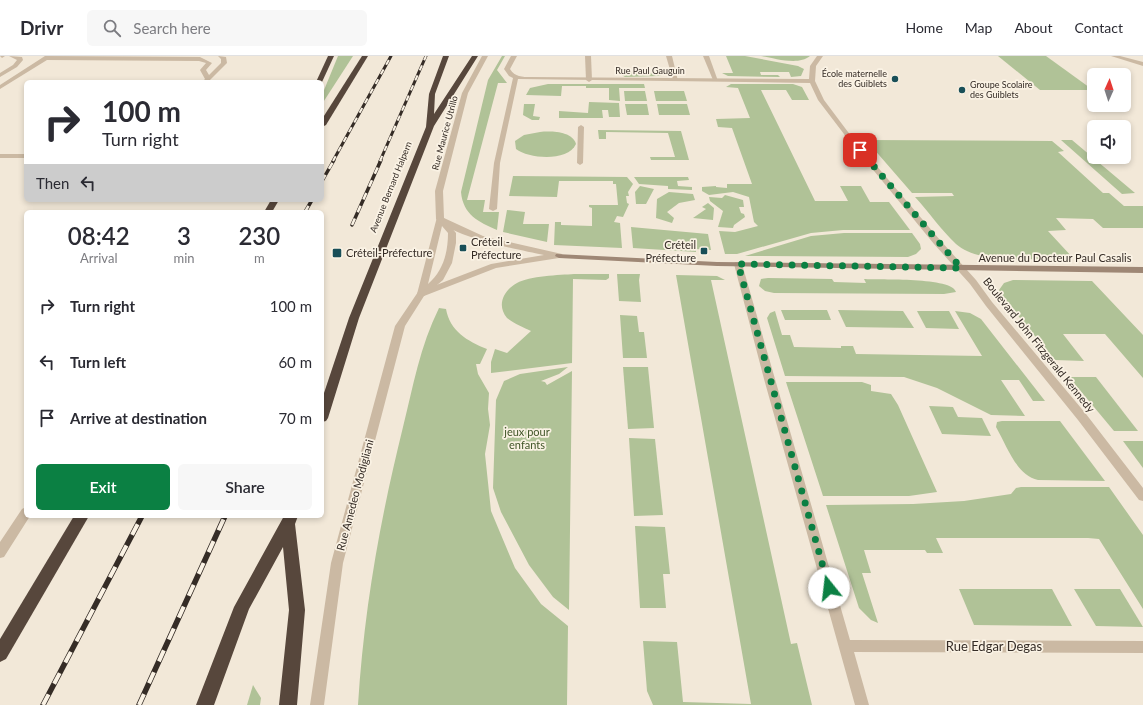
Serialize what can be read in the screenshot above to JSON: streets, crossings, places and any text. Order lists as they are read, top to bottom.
{
  "streets": {
    "highway": ["Avenue Bernard Halpern"],
    "street": [
      "Rue Paul Gauguin",
      "Rue Maurice Utrillo",
      "Avenue du Docteur Paul Casalis",
      "Boulevard John Fitzgerald Kennedy",
      "Rue Amedeo Modigliani",
      "Rue Edgar Degas"
    ]
  },
  "crossings": [
    ["Rue Paul Gauguin", "Boulevard John Fitzgerald Kennedy"],
    ["Rue Maurice Utrillo", "Avenue du Docteur Paul Casalis"],
    ["Rue Maurice Utrillo", "Rue Amedeo Modigliani"],
    ["Avenue du Docteur Paul Casalis", "Boulevard John Fitzgerald Kennedy"],
    ["Avenue du Docteur Paul Casalis", "Rue Amedeo Modigliani"]
  ],
  "parks": ["jeux pour enfants"],
  "places": {
    "other": ["École maternelle des Guiblets", "Groupe Scolaire des Guiblets"],
    "transit": ["Créteil - Préfecture", "Créteil Préfecture", "Créteil-Préfecture"]
  },
  "north": "top",
  "page": {
    "header": "Drivr",
    "search": "Search here",
    "nav": [
      "Home",
      "Map",
      "About",
      "Contact"
    ],
    "turn": ["100 m", "Turn right"],
    "then": "Then",
    "eta": [
      "08:42",
      "Arrival",
      "3",
      "min",
      "230",
      "m"
    ],
    "list": [
      {
        "name": "Turn right",
        "value": "100 m"
      },
      {
        "name": "Turn left",
        "value": "60 m"
      },
      {
        "name": "Arrive at destination",
        "value": "70 m"
      }
    ],
    "buttons": ["Exit", "Share"]
  }
}
